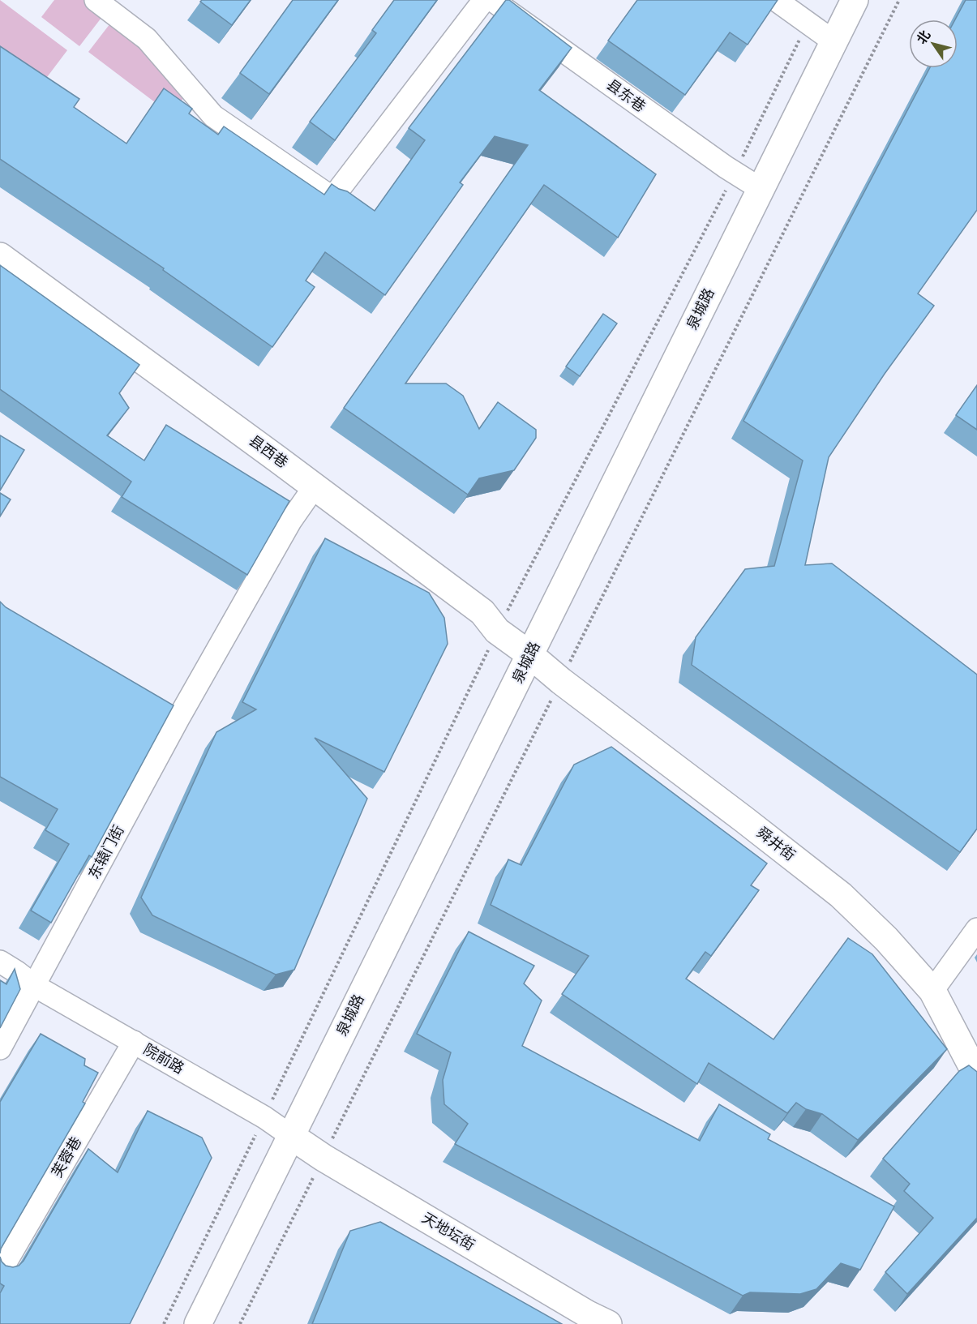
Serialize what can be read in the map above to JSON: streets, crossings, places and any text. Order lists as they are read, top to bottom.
{
  "streets": {
    "main road": [
      "泉城路",
      "县西巷",
      "舜井街",
      "天地坛街"
    ],
    "street": [
      "县东巷",
      "东辕门街",
      "院前路",
      "芙蓉巷"
    ]
  },
  "crossings": [
    ["县东巷", "泉城路"],
    ["泉城路", "县西巷"],
    ["泉城路", "舜井街"],
    ["泉城路", "院前路"],
    ["泉城路", "天地坛街"],
    ["县西巷", "舜井街"],
    ["县西巷", "东辕门街"],
    ["东辕门街", "院前路"],
    ["院前路", "芙蓉巷"],
    ["院前路", "天地坛街"]
  ],
  "north": "top left"
}
